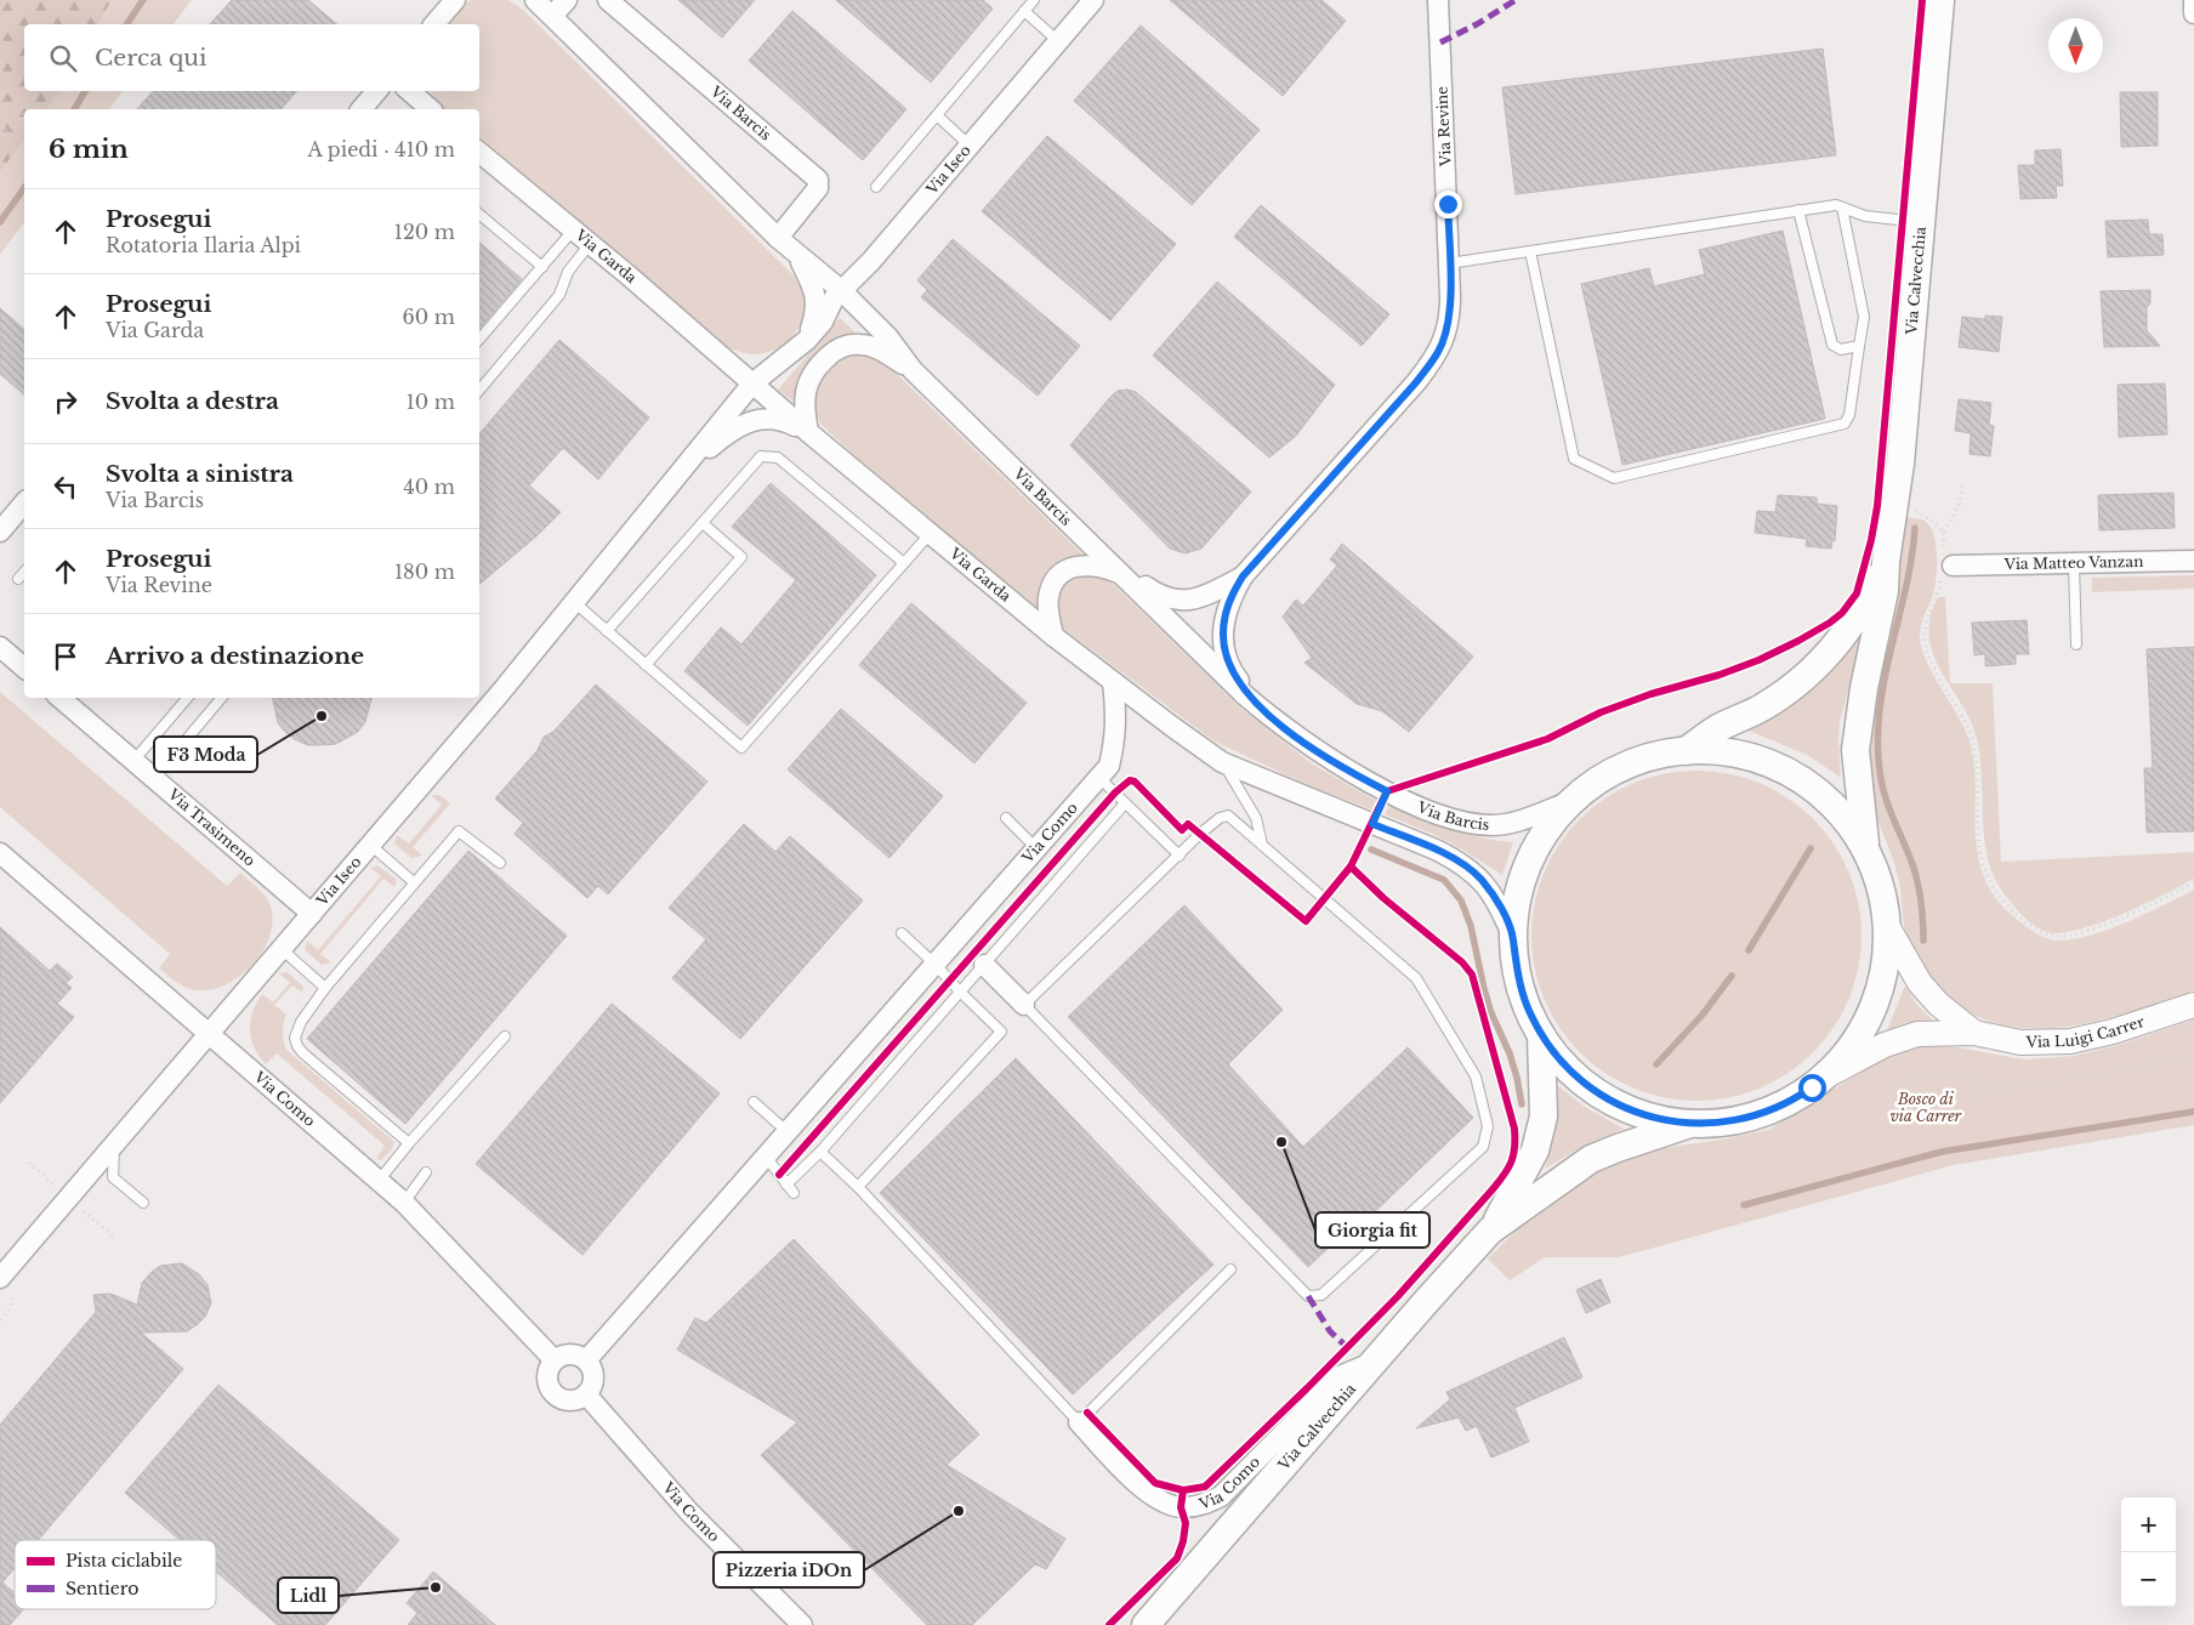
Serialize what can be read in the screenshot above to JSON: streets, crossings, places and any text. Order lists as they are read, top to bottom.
{
  "streets": {
    "main road": ["Via Calvecchia"],
    "street": [
      "Via Barcis",
      "Via Revine",
      "Via Iseo",
      "Via Garda",
      "Via Matteo Vanzan",
      "Via Trasimeno",
      "Via Como",
      "Via Luigi Carrer"
    ]
  },
  "crossings": [
    ["Via Barcis", "Via Revine"],
    ["Via Barcis", "Via Iseo"],
    ["Via Barcis", "Via Garda"],
    ["Via Iseo", "Via Garda"],
    ["Via Iseo", "Via Trasimeno"],
    ["Via Iseo", "Via Como"],
    ["Via Calvecchia", "Via Como"]
  ],
  "parks": ["Bosco di via Carrer"],
  "places": [
    "F3 Moda",
    "Giorgia fit",
    "Pizzeria iDOn",
    "Lidl"
  ],
  "legend": ["Pista ciclabile", "Sentiero"],
  "north": "bottom",
  "page": {
    "search": "Cerca qui",
    "heading": ["6 min", "A piedi · 410 m"],
    "list": [
      ["Prosegui", "Rotatoria Ilaria Alpi", "120 m"],
      ["Prosegui", "Via Garda", "60 m"],
      ["Svolta a destra", "10 m"],
      ["Svolta a sinistra", "Via Barcis", "40 m"],
      ["Prosegui", "Via Revine", "180 m"],
      "Arrivo a destinazione"
    ],
    "map_buttons": ["+", "−"]
  }
}
